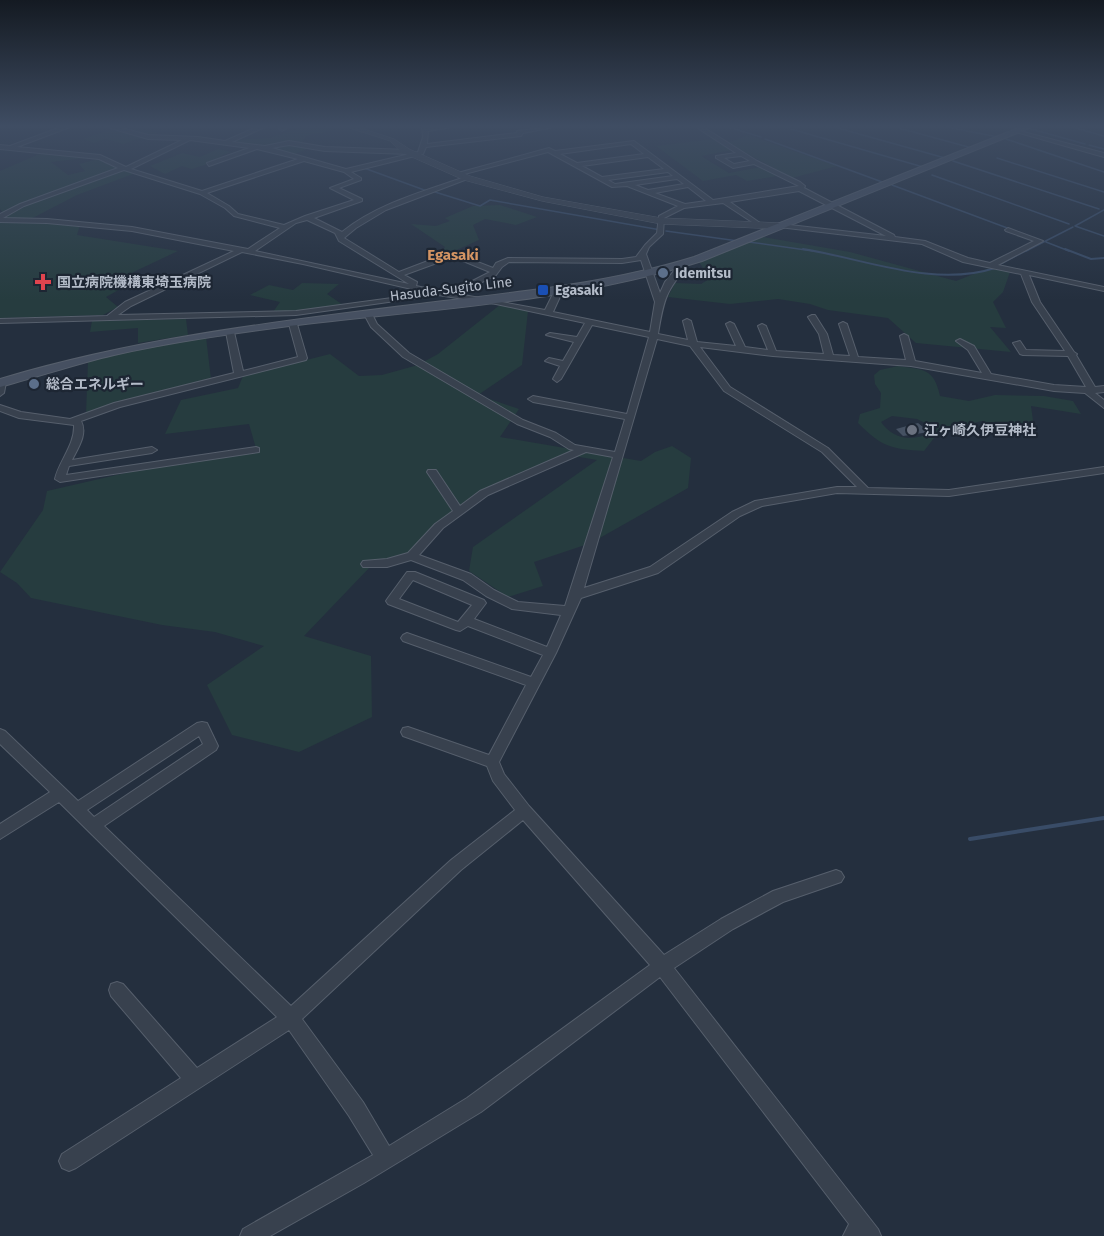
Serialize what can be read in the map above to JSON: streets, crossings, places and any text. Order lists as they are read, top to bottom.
{
  "streets": {
    "main road": ["Hasuda-Sugito Line"]
  },
  "districts": ["Egasaki"],
  "places": {
    "other": ["Idemitsu", "総合エネルギー", "江ヶ崎久伊豆神社"],
    "health": ["国立病院機構東埼玉病院"],
    "transit": ["Egasaki"]
  }
}
